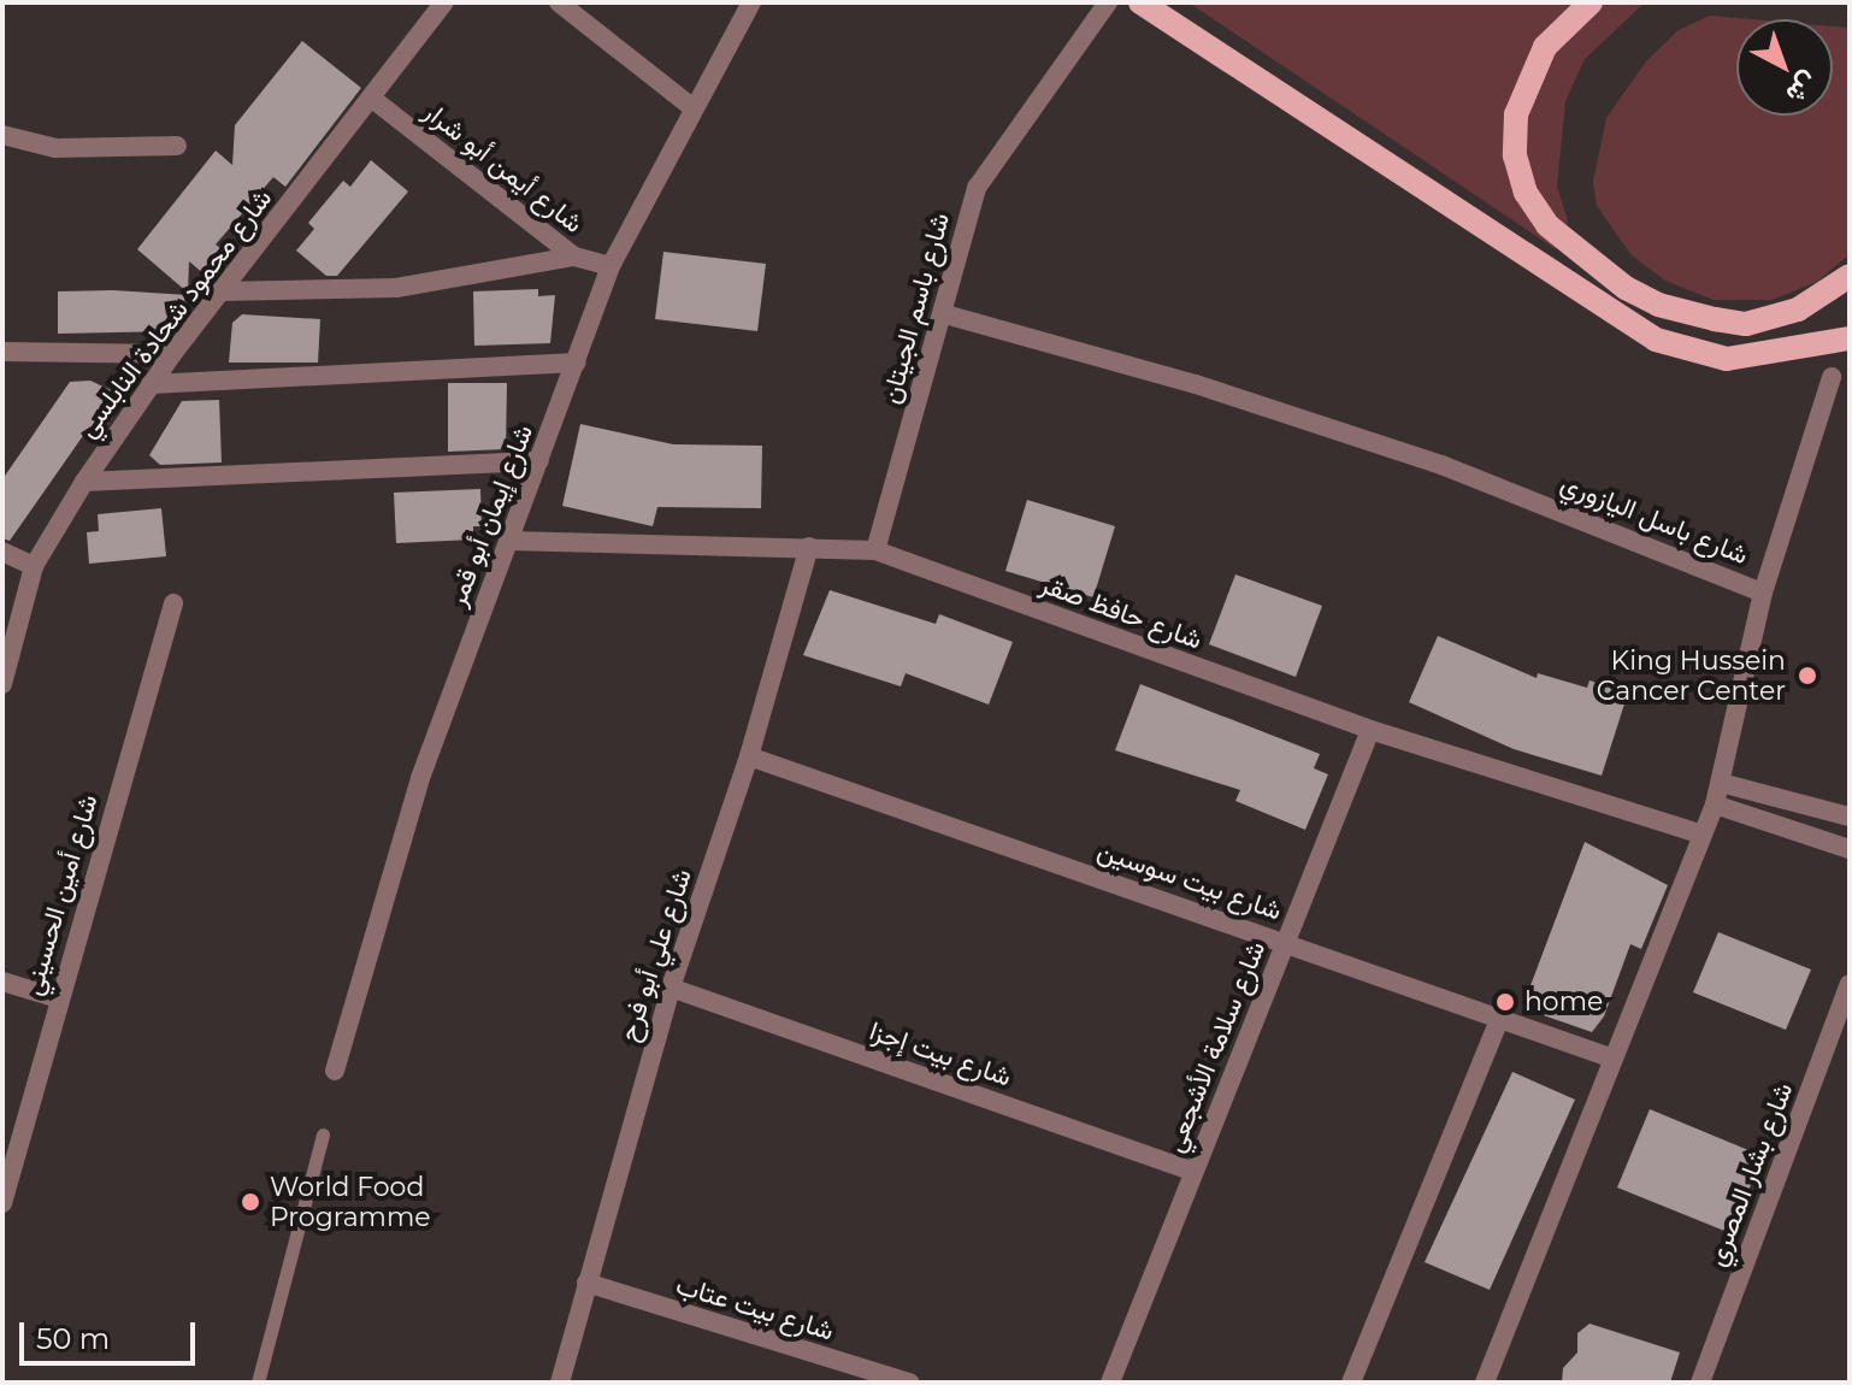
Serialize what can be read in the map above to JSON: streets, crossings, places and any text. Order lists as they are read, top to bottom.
{
  "streets": {
    "street": [
      "شارع أيمن أبو شرار",
      "شارع باسم الجيتان",
      "شارع محمود شحادة النابلسي",
      "شارع إيمان أبو قمر",
      "شارع باسل اليازوري",
      "شارع حافظ صقر",
      "شارع بيت سوسين",
      "شارع أمين الحسيني",
      "شارع علي أبو فرح",
      "شارع سلامة الأشجعي",
      "شارع بيت إجزا",
      "شارع بشار المصري",
      "شارع بيت عتاب"
    ]
  },
  "crossings": [
    ["شارع أيمن أبو شرار", "شارع محمود شحادة النابلسي"],
    ["شارع أيمن أبو شرار", "شارع إيمان أبو قمر"],
    ["شارع باسم الجيتان", "شارع باسل اليازوري"],
    ["شارع باسم الجيتان", "شارع حافظ صقر"],
    ["شارع إيمان أبو قمر", "شارع حافظ صقر"],
    ["شارع باسل اليازوري", "شارع حافظ صقر"],
    ["شارع باسل اليازوري", "شارع بيت سوسين"],
    ["شارع حافظ صقر", "شارع علي أبو فرح"],
    ["شارع حافظ صقر", "شارع سلامة الأشجعي"],
    ["شارع بيت سوسين", "شارع علي أبو فرح"],
    ["شارع بيت سوسين", "شارع سلامة الأشجعي"],
    ["شارع علي أبو فرح", "شارع بيت إجزا"],
    ["شارع علي أبو فرح", "شارع بيت عتاب"],
    ["شارع سلامة الأشجعي", "شارع بيت إجزا"]
  ],
  "places": ["King Hussein Cancer Center", "home", "World Food Programme"],
  "scale_bar": "50 m",
  "north": "bottom right"
}
